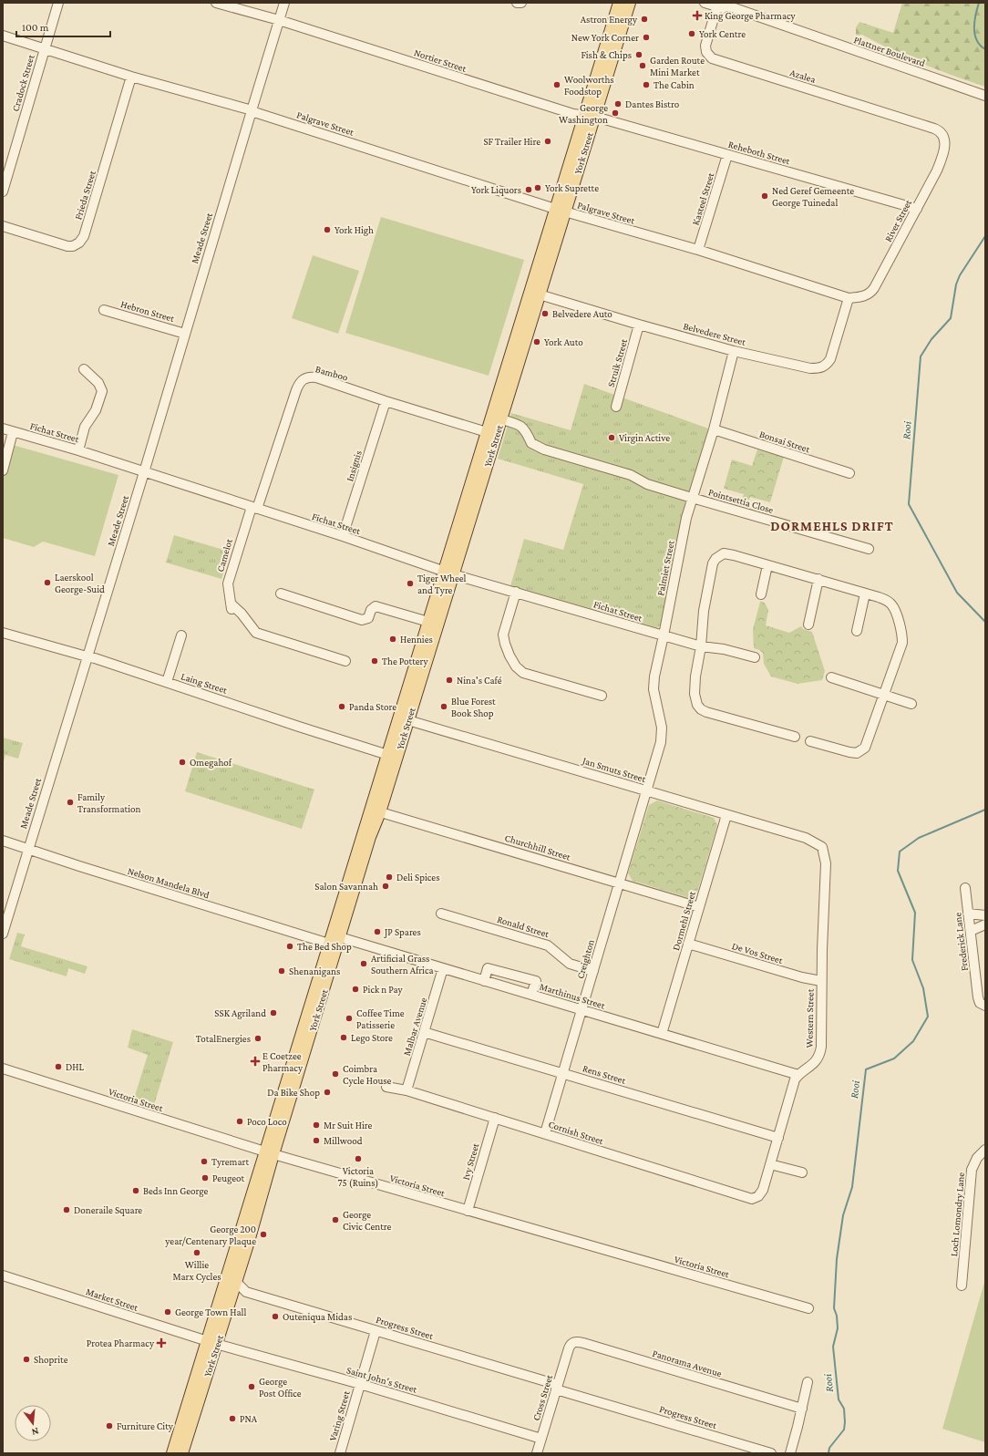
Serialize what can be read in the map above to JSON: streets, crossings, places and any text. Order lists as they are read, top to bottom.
{
  "streets": {
    "main road": ["York Street"],
    "street": [
      "Plattner Boulevard",
      "Nortier Street",
      "Azalea",
      "Cradock Street",
      "Palgrave Street",
      "Reheboth Street",
      "Frieda Street",
      "Kasteel Street",
      "River Street",
      "Meade Street",
      "Hebron Street",
      "Belvedere Street",
      "Struik Street",
      "Bamboo",
      "Fichat Street",
      "Bonsai Street",
      "Insignis",
      "Pointsettia Close",
      "Camelot",
      "Palmiet Street",
      "Laing Street",
      "Jan Smuts Street",
      "Churchhill Street",
      "Nelson Mandela Blvd",
      "Dormehl Street",
      "Ronald Street",
      "Frederick Lane",
      "De Vos Street",
      "Creighton",
      "Marthinus Street",
      "Western Street",
      "Malbar Avenue",
      "Rens Street",
      "Victoria Street",
      "Cornish Street",
      "Ivy Street",
      "Loch Lomondry Lane",
      "Market Street",
      "Progress Street",
      "Panorama Avenue",
      "Saint John's Street",
      "Cross Street",
      "Varing Street"
    ]
  },
  "crossings": [
    ["Plattner Boulevard", "Azalea"],
    ["Nortier Street", "Reheboth Street"],
    ["Nortier Street", "York Street"],
    ["Nortier Street", "Meade Street"],
    ["Azalea", "River Street"],
    ["Cradock Street", "Palgrave Street"],
    ["Palgrave Street", "York Street"],
    ["Palgrave Street", "Frieda Street"],
    ["Palgrave Street", "Kasteel Street"],
    ["Palgrave Street", "River Street"],
    ["Palgrave Street", "Meade Street"],
    ["Palgrave Street", "Belvedere Street"],
    ["Reheboth Street", "York Street"],
    ["Reheboth Street", "Kasteel Street"],
    ["Reheboth Street", "River Street"],
    ["York Street", "Belvedere Street"],
    ["York Street", "Bamboo"],
    ["York Street", "Fichat Street"],
    ["York Street", "Pointsettia Close"],
    ["York Street", "Laing Street"],
    ["York Street", "Jan Smuts Street"],
    ["York Street", "Churchhill Street"],
    ["York Street", "Nelson Mandela Blvd"],
    ["York Street", "Marthinus Street"],
    ["York Street", "Victoria Street"],
    ["York Street", "Market Street"],
    ["York Street", "Progress Street"],
    ["York Street", "Saint John's Street"],
    ["River Street", "Belvedere Street"],
    ["Meade Street", "Hebron Street"],
    ["Meade Street", "Fichat Street"],
    ["Meade Street", "Laing Street"],
    ["Meade Street", "Nelson Mandela Blvd"],
    ["Belvedere Street", "Struik Street"],
    ["Belvedere Street", "Palmiet Street"],
    ["Bamboo", "Fichat Street"],
    ["Bamboo", "Insignis"],
    ["Bamboo", "Camelot"],
    ["Fichat Street", "Insignis"],
    ["Fichat Street", "Camelot"],
    ["Fichat Street", "Palmiet Street"],
    ["Bonsai Street", "Palmiet Street"],
    ["Pointsettia Close", "Palmiet Street"],
    ["Palmiet Street", "Jan Smuts Street"],
    ["Palmiet Street", "Creighton"],
    ["Jan Smuts Street", "Dormehl Street"],
    ["Jan Smuts Street", "Creighton"],
    ["Jan Smuts Street", "Western Street"],
    ["Churchhill Street", "Dormehl Street"],
    ["Churchhill Street", "Creighton"],
    ["Dormehl Street", "De Vos Street"],
    ["Dormehl Street", "Marthinus Street"],
    ["Ronald Street", "Creighton"],
    ["De Vos Street", "Western Street"],
    ["Creighton", "Marthinus Street"],
    ["Creighton", "Rens Street"],
    ["Creighton", "Cornish Street"],
    ["Marthinus Street", "Western Street"],
    ["Marthinus Street", "Malbar Avenue"],
    ["Western Street", "Rens Street"],
    ["Western Street", "Cornish Street"],
    ["Malbar Avenue", "Rens Street"],
    ["Malbar Avenue", "Cornish Street"],
    ["Victoria Street", "Ivy Street"],
    ["Cornish Street", "Ivy Street"],
    ["Market Street", "Saint John's Street"],
    ["Progress Street", "Cross Street"],
    ["Progress Street", "Varing Street"],
    ["Panorama Avenue", "Cross Street"],
    ["Saint John's Street", "Cross Street"],
    ["Saint John's Street", "Varing Street"]
  ],
  "districts": ["DORMEHLS DRIFT"],
  "water": ["Rooi"],
  "places": {
    "health": ["King George Pharmacy", "E Coetzee Pharmacy", "Protea Pharmacy"],
    "other": [
      "Astron Energy",
      "York Centre",
      "New York Corner",
      "Fish & Chips",
      "Garden Route Mini Market",
      "Woolworths Foodstop",
      "The Cabin",
      "Dantes Bistro",
      "George Washington",
      "SF Trailer Hire",
      "York Suprette",
      "York Liquors",
      "Ned Geref Gemeente George Tuinedal",
      "York High",
      "Belvedere Auto",
      "York Auto",
      "Virgin Active",
      "Laerskool George-Suid",
      "Tiger Wheel and Tyre",
      "Hennies",
      "The Pottery",
      "Nina's Café",
      "Panda Store",
      "Blue Forest Book Shop",
      "Omegahof",
      "Family Transformation",
      "Deli Spices",
      "Salon Savannah",
      "JP Spares",
      "The Bed Shop",
      "Artificial Grass Southern Africa",
      "Shenanigans",
      "Pick n Pay",
      "SSK Agriland",
      "Coffee Time Patisserie",
      "Lego Store",
      "TotalEnergies",
      "DHL",
      "Coimbra Cycle House",
      "Da Bike Shop",
      "Poco Loco",
      "Mr Suit Hire",
      "Millwood",
      "Victoria 75 (Ruins)",
      "Tyremart",
      "Peugeot",
      "Beds Inn George",
      "Doneraile Square",
      "George Civic Centre",
      "George 200 year/Centenary Plaque",
      "Willie Marx Cycles",
      "George Town Hall",
      "Outeniqua Midas",
      "Shoprite",
      "George Post Office",
      "PNA",
      "Furniture City"
    ]
  },
  "scale_bar": "100 m",
  "north": "bottom"
}
